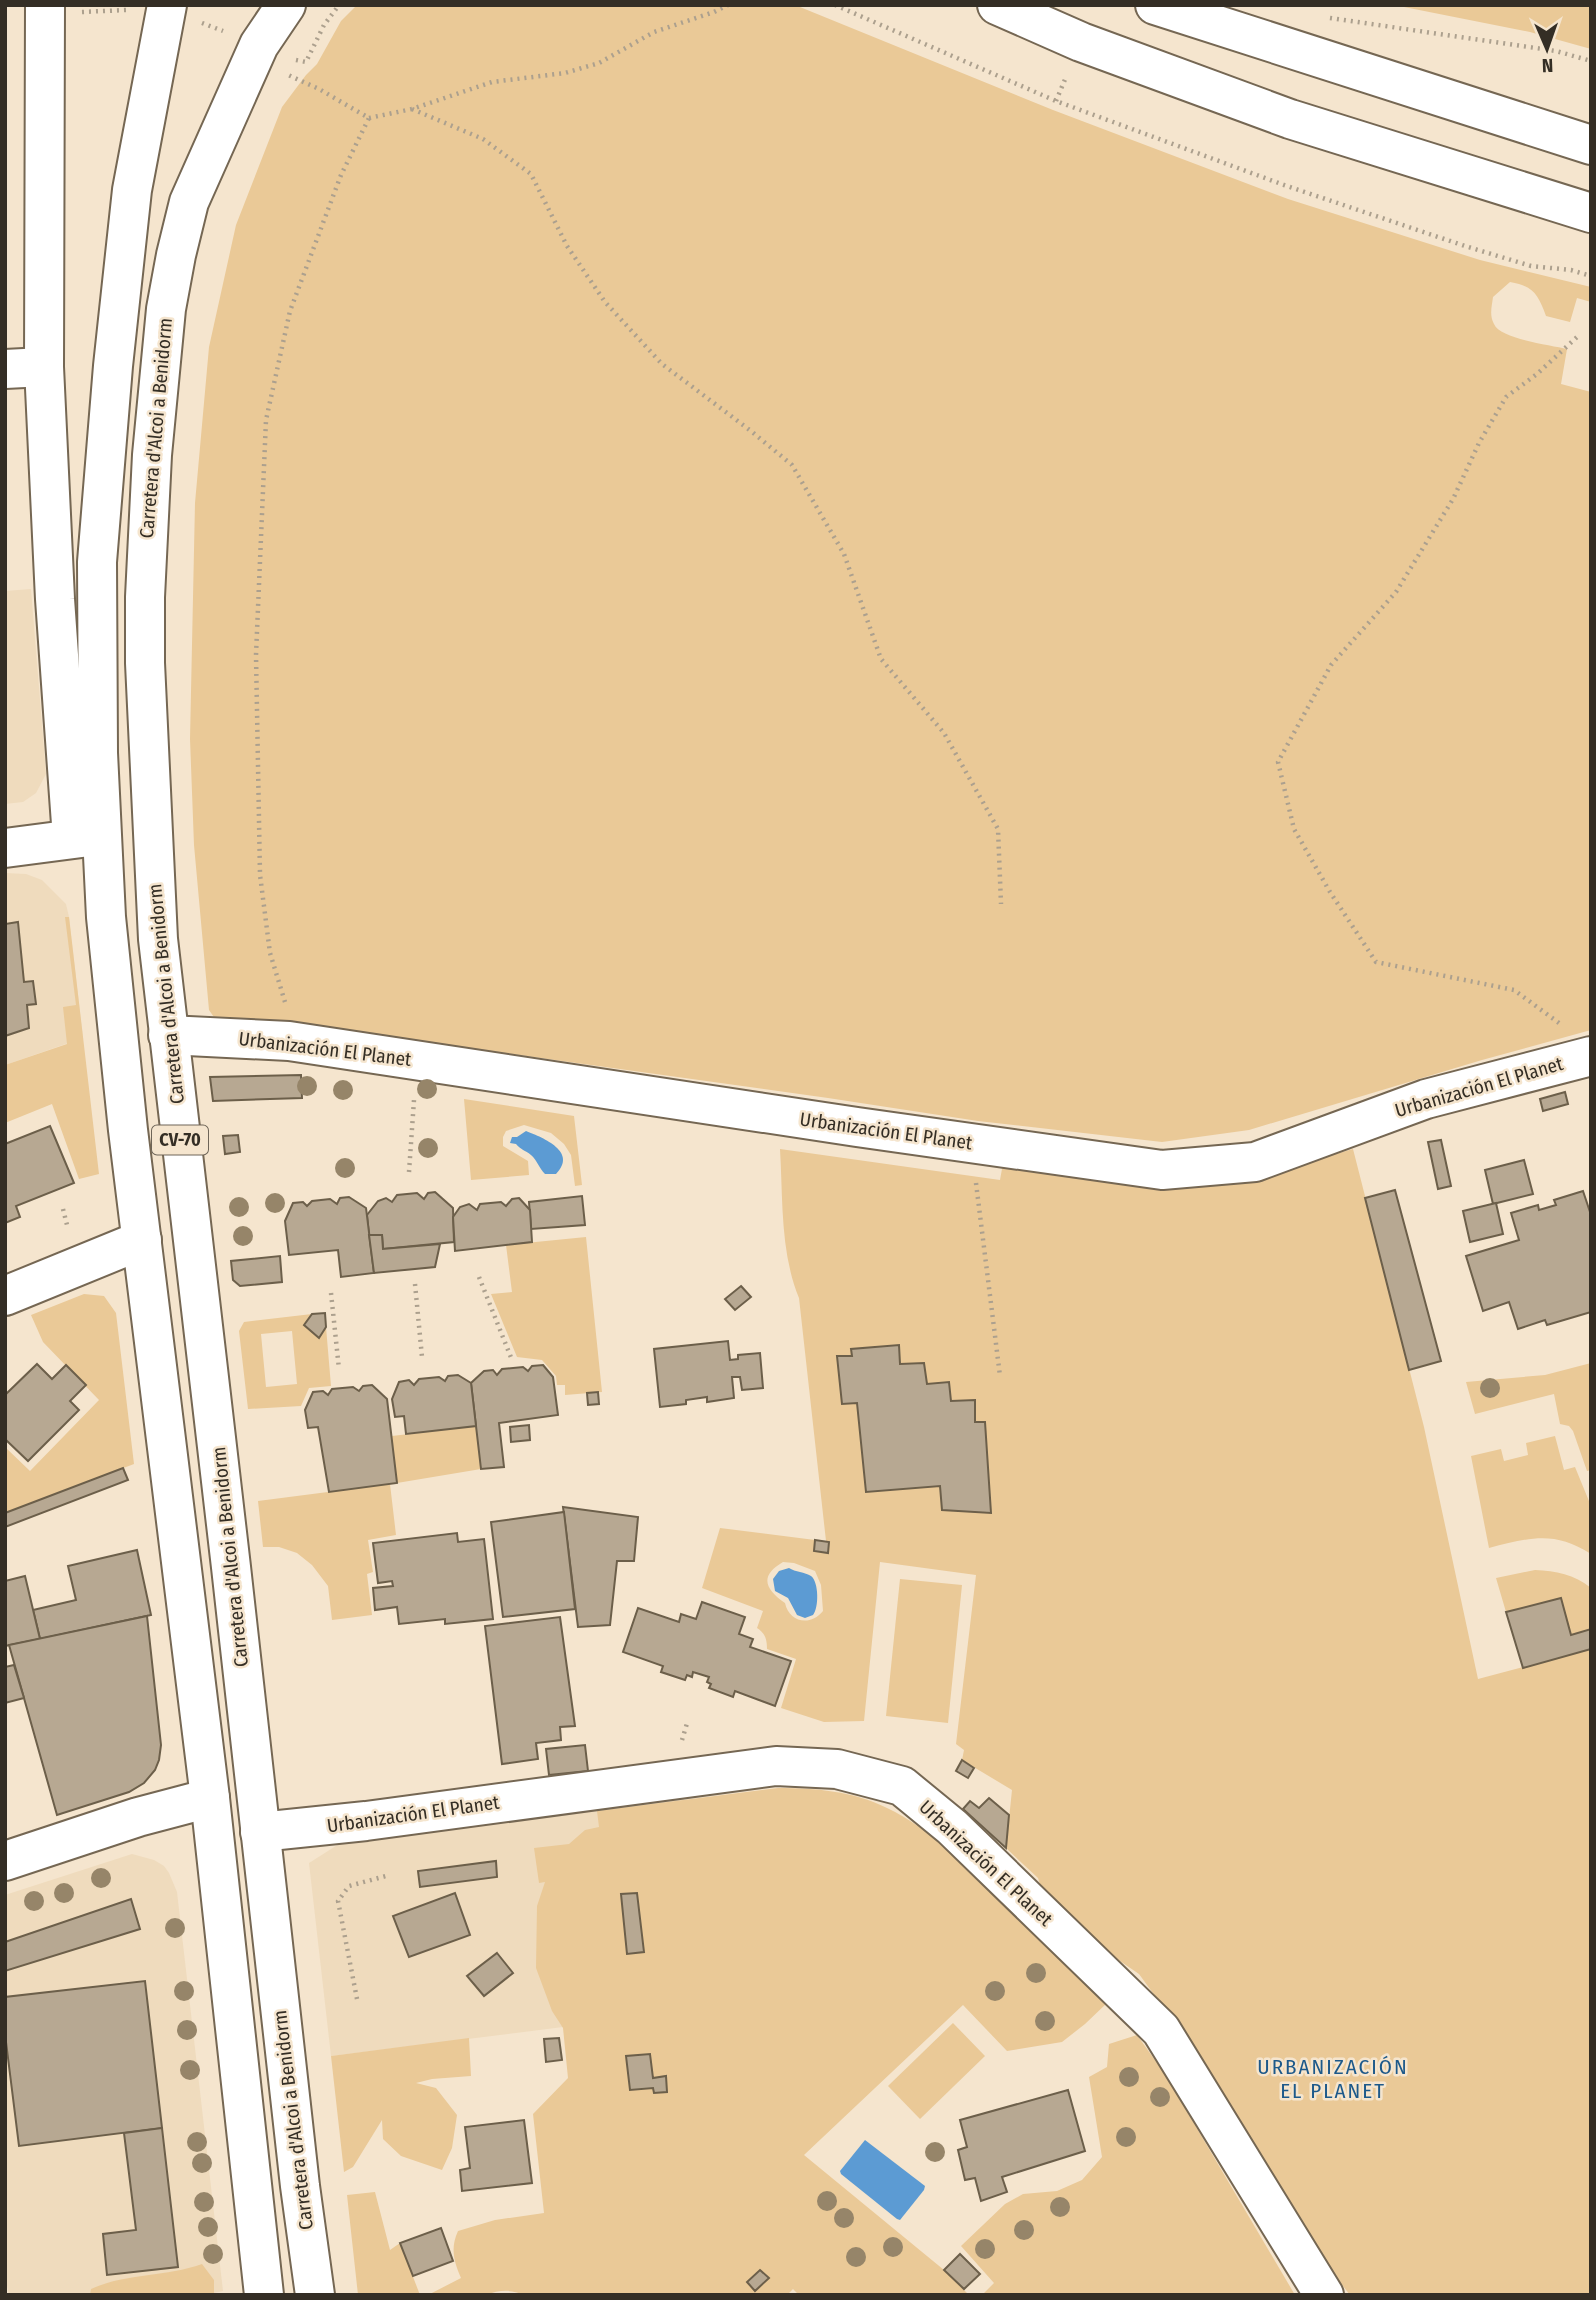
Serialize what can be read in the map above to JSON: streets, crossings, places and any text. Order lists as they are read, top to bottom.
{
  "streets": {
    "main road": ["Carretera d'Alcoi a Benidorm", "Urbanización El Planet", "CV-70"]
  },
  "crossings": [
    ["Carretera d'Alcoi a Benidorm", "Urbanización El Planet"]
  ],
  "districts": ["URBANIZACIÓN EL PLANET"],
  "north": "bottom"
}
